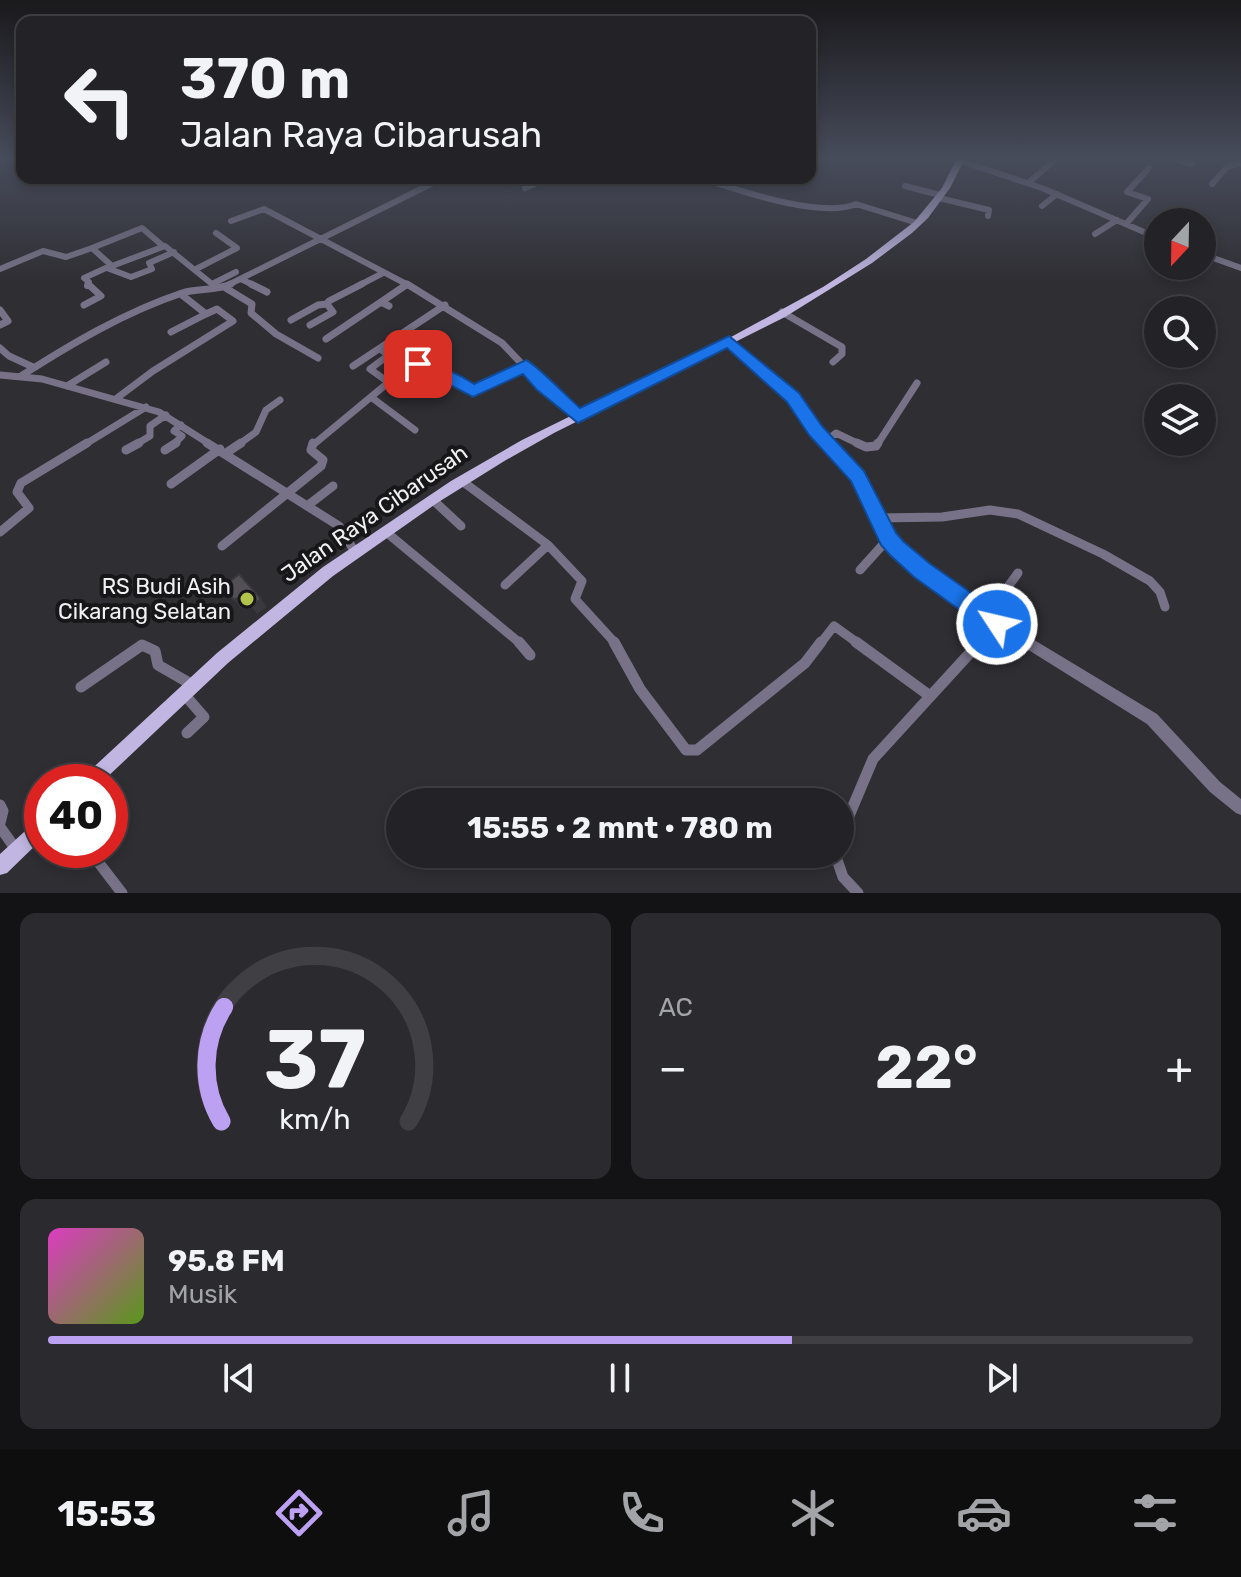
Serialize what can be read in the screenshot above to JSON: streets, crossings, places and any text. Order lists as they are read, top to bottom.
{
  "streets": {
    "main road": ["Jalan Raya Cibarusah"]
  },
  "places": ["RS Budi Asih Cikarang Selatan"],
  "north": "bottom",
  "page": {
    "turn": ["370 m", "Jalan Raya Cibarusah"],
    "limit": "40",
    "trip": "15:55 · 2 mnt · 780 m",
    "tile": "AC",
    "heat": ["−", "22°", "+"],
    "song": ["95.8 FM", "Musik"],
    "tabs": "15:53",
    "gauge": ["37", "km/h"]
  }
}
